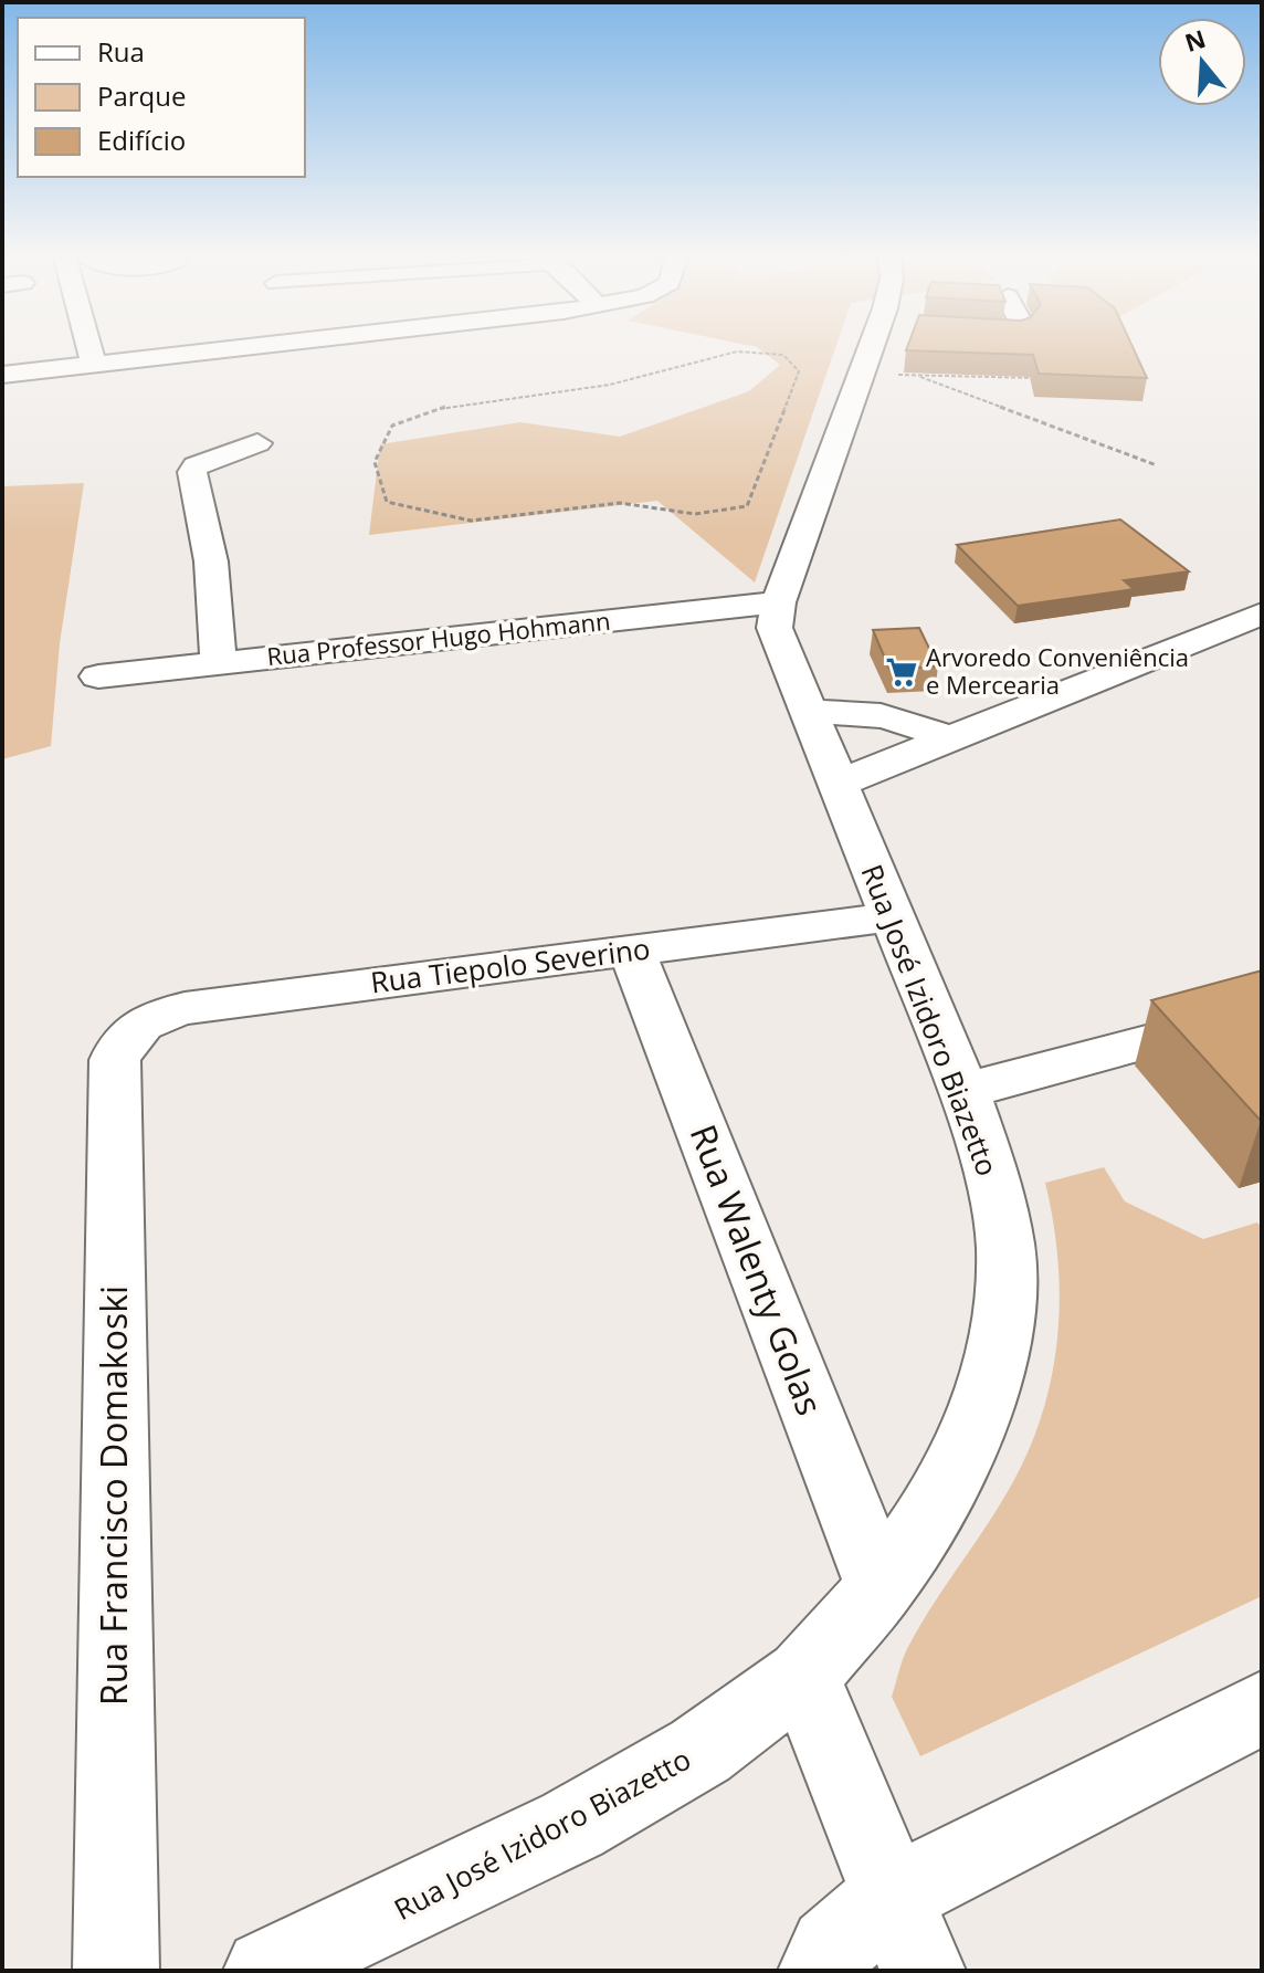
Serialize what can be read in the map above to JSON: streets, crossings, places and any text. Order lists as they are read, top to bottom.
{
  "streets": {
    "street": [
      "Rua Professor Hugo Hohmann",
      "Rua Tiepolo Severino",
      "Rua José Izidoro Biazetto",
      "Rua Walenty Golas",
      "Rua Francisco Domakoski"
    ]
  },
  "crossings": [
    ["Rua Professor Hugo Hohmann", "Rua José Izidoro Biazetto"],
    ["Rua Tiepolo Severino", "Rua José Izidoro Biazetto"],
    ["Rua Tiepolo Severino", "Rua Walenty Golas"],
    ["Rua Tiepolo Severino", "Rua Francisco Domakoski"],
    ["Rua José Izidoro Biazetto", "Rua Walenty Golas"]
  ],
  "places": {
    "supermarket": ["Arvoredo Conveniência e Mercearia"]
  },
  "legend": ["Rua", "Parque", "Edifício"],
  "north": "top"
}
